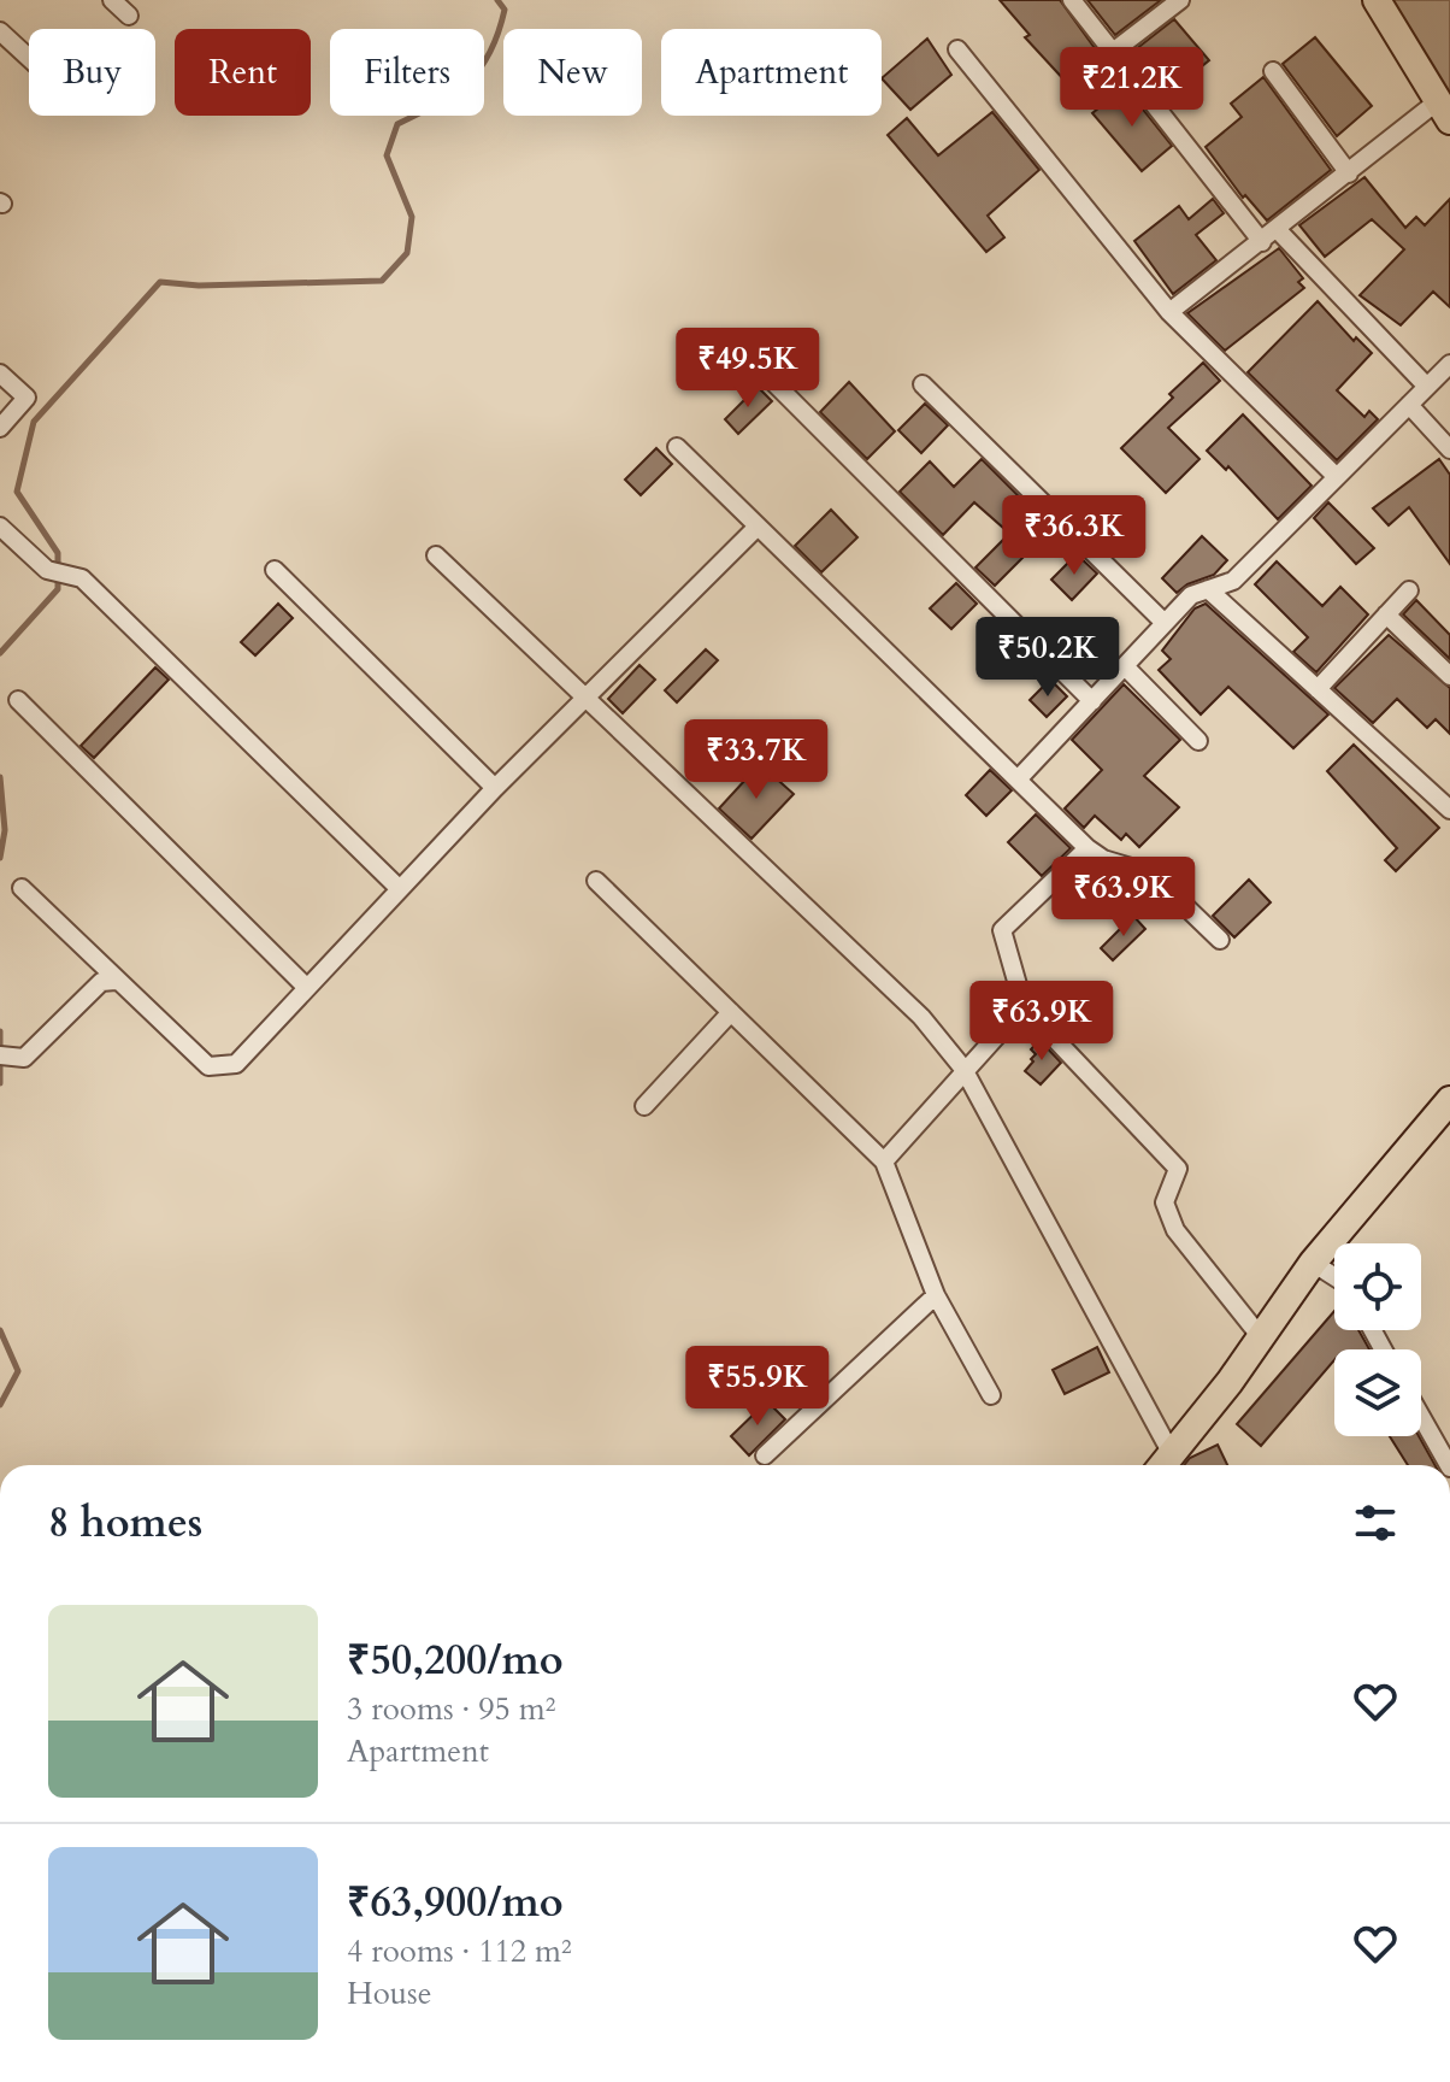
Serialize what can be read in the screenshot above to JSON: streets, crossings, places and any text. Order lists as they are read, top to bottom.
{
  "page": {
    "chip": [
      "Buy",
      "Rent",
      "Filters",
      "New",
      "Apartment"
    ],
    "price": [
      "₹21.2K",
      "₹49.5K",
      "₹36.3K",
      "₹50.2K",
      "₹33.7K",
      "₹63.9K",
      "₹63.9K",
      "₹55.9K"
    ],
    "heading": "8 homes",
    "list": [
      {
        "name": "₹50,200/mo",
        "note": "3 rooms · 95 m² · Apartment"
      },
      {
        "name": "₹63,900/mo",
        "note": "4 rooms · 112 m² · House"
      }
    ]
  }
}
